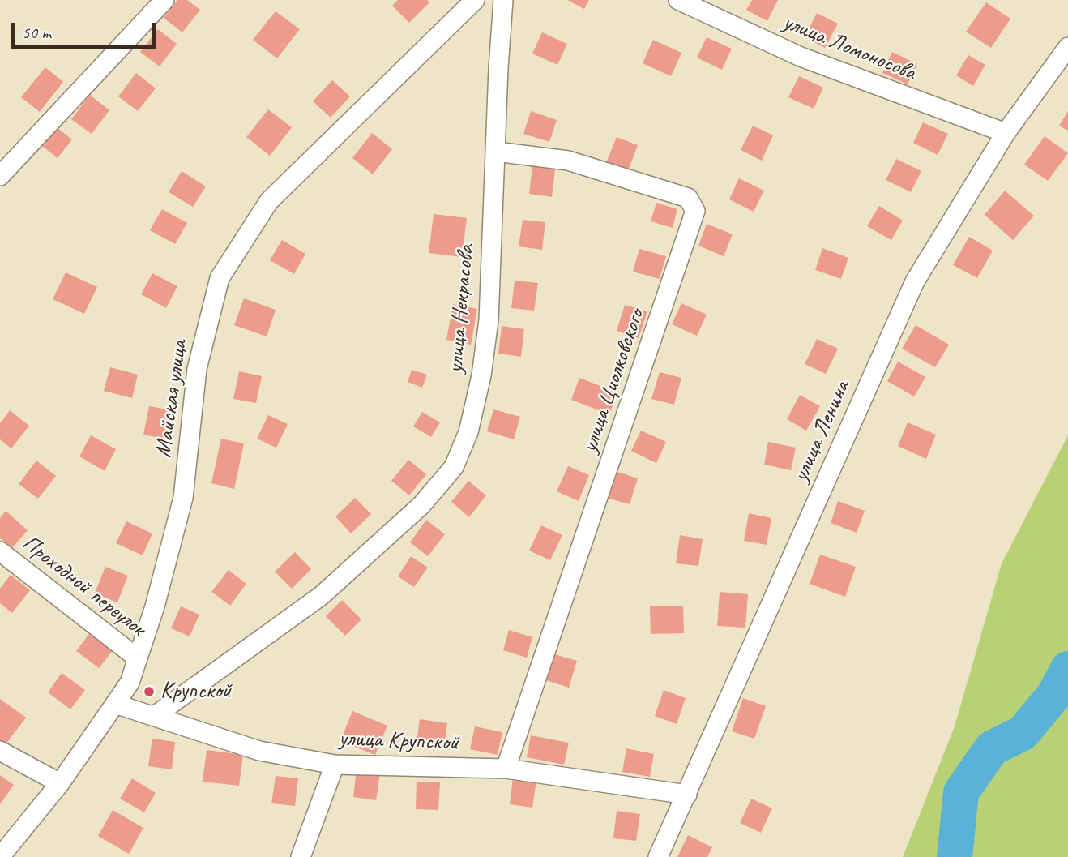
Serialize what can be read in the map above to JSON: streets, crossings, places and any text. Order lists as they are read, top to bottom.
{
  "streets": {
    "street": [
      "улица Ломоносова",
      "улица Некрасова",
      "улица Циолковского",
      "Майская улица",
      "улица Ленина",
      "Проходной переулок",
      "улица Крупской"
    ]
  },
  "crossings": [
    ["улица Ломоносова", "улица Ленина"],
    ["улица Некрасова", "улица Циолковского"],
    ["улица Некрасова", "улица Крупской"],
    ["улица Циолковского", "улица Крупской"],
    ["Майская улица", "Проходной переулок"],
    ["Майская улица", "улица Крупской"],
    ["улица Ленина", "улица Крупской"]
  ],
  "places": ["Крупской"],
  "scale_bar": "50 m"
}
